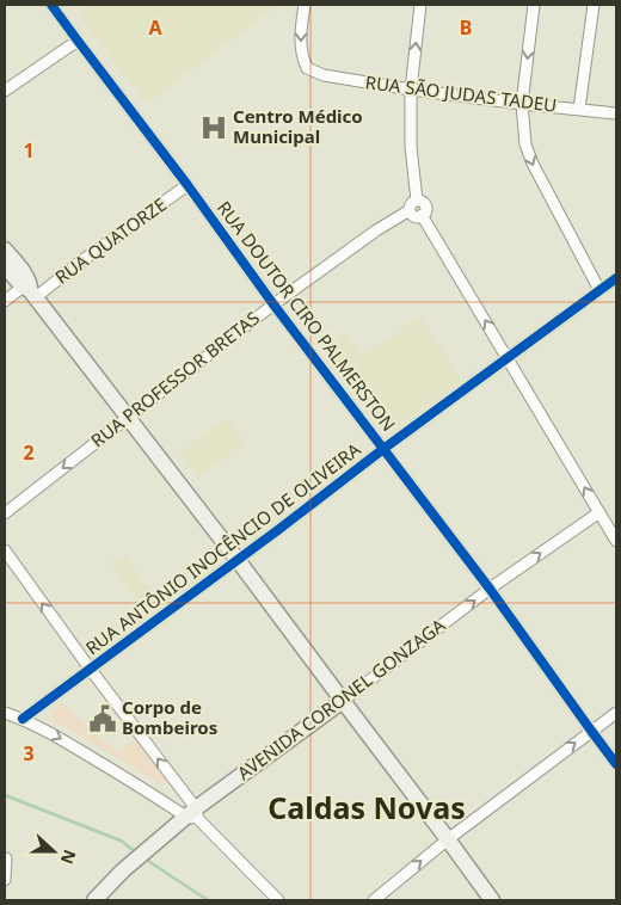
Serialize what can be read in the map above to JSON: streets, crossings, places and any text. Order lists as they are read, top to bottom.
{
  "streets": {
    "main road": ["AVENIDA CORONEL GONZAGA"],
    "street": [
      "RUA SÃO JUDAS TADEU",
      "RUA QUATORZE",
      "RUA DOUTOR CIRO PALMERSTON",
      "RUA PROFESSOR BRETAS",
      "RUA ANTÔNIO INOCÊNCIO DE OLIVEIRA"
    ]
  },
  "crossings": [
    ["RUA QUATORZE", "RUA DOUTOR CIRO PALMERSTON"],
    ["RUA DOUTOR CIRO PALMERSTON", "RUA PROFESSOR BRETAS"],
    ["RUA DOUTOR CIRO PALMERSTON", "RUA ANTÔNIO INOCÊNCIO DE OLIVEIRA"],
    ["RUA DOUTOR CIRO PALMERSTON", "AVENIDA CORONEL GONZAGA"]
  ],
  "one_way": ["AVENIDA CORONEL GONZAGA"],
  "districts": ["Caldas Novas"],
  "places": {
    "hospital": ["Centro Médico Municipal"],
    "public building": ["Corpo de Bombeiros"]
  },
  "north": "right",
  "grid": {
    "columns": ["A", "B"],
    "rows": ["1", "2", "3"]
  }
}
